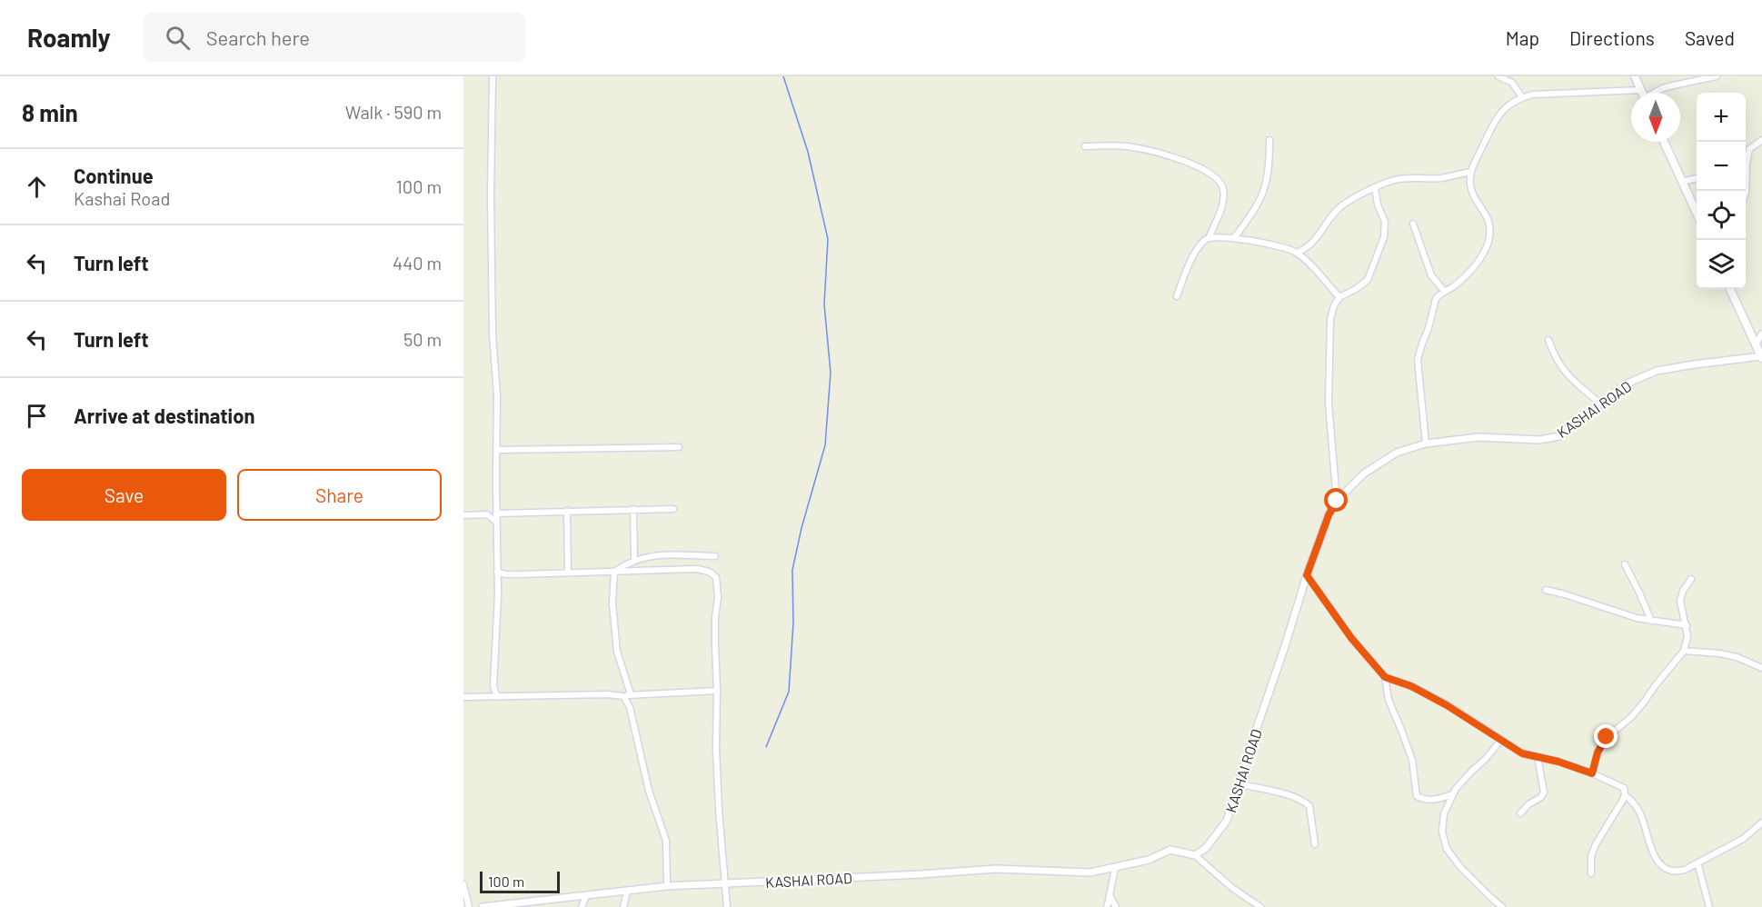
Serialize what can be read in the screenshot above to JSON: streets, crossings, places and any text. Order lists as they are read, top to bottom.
{
  "streets": {
    "street": ["KASHAI ROAD"]
  },
  "scale_bar": "100 m",
  "north": "bottom",
  "page": {
    "header": "Roamly",
    "search": "Search here",
    "nav": ["Map", "Directions", "Saved"],
    "heading": ["8 min", "Walk · 590 m"],
    "map_buttons": ["+", "−"],
    "list": [
      ["Continue", "Kashai Road", "100 m"],
      ["Turn left", "440 m"],
      ["Turn left", "50 m"],
      "Arrive at destination"
    ],
    "buttons": ["Save", "Share"],
    "scale": "100 m"
  }
}
